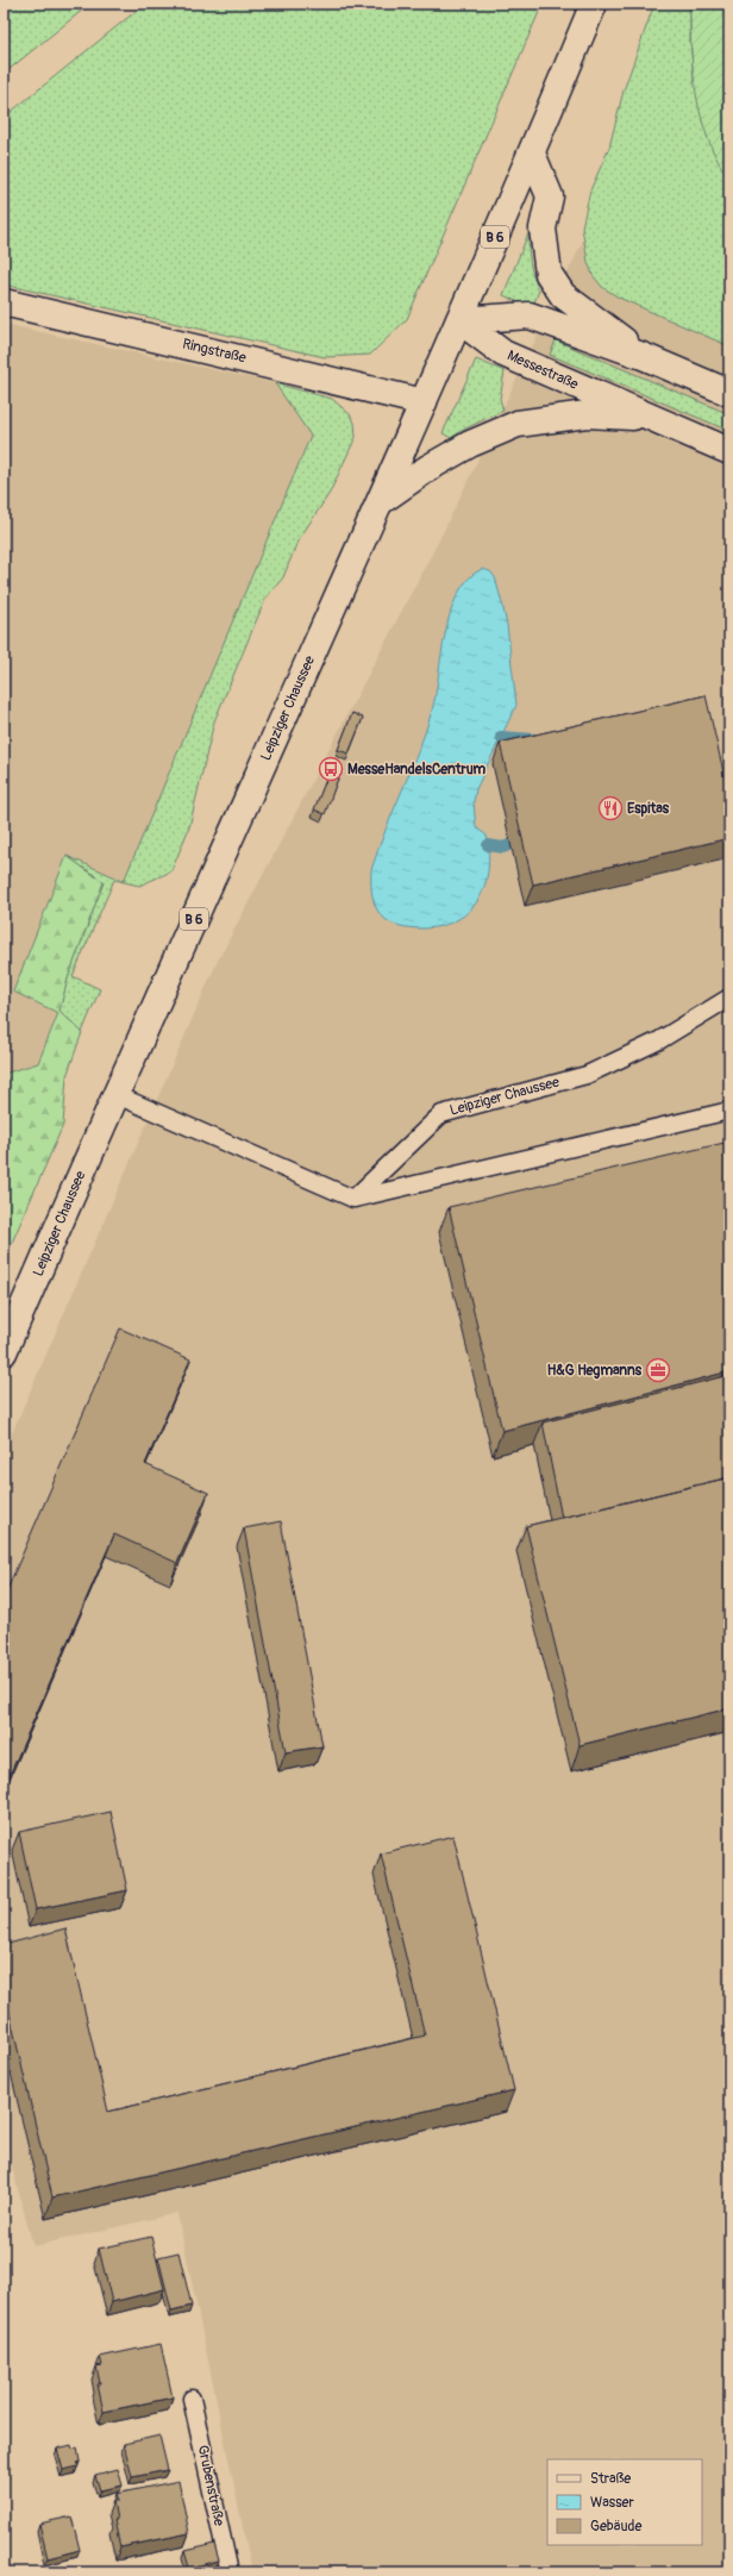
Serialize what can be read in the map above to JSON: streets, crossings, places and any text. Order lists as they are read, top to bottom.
{
  "streets": {
    "street": [
      "B 6",
      "Ringstraße",
      "Messestraße",
      "Leipziger Chaussee"
    ],
    "lane": ["Grubenstraße"]
  },
  "crossings": [
    ["B 6", "Messestraße"],
    ["B 6", "Leipziger Chaussee"],
    ["Ringstraße", "Leipziger Chaussee"],
    ["Messestraße", "Leipziger Chaussee"]
  ],
  "places": {
    "bus stop": ["MesseHandelsCentrum"],
    "restaurant": ["Espitas"],
    "office": ["H&G Hegmanns"]
  },
  "legend": ["Straße", "Wasser", "Gebäude"]
}
